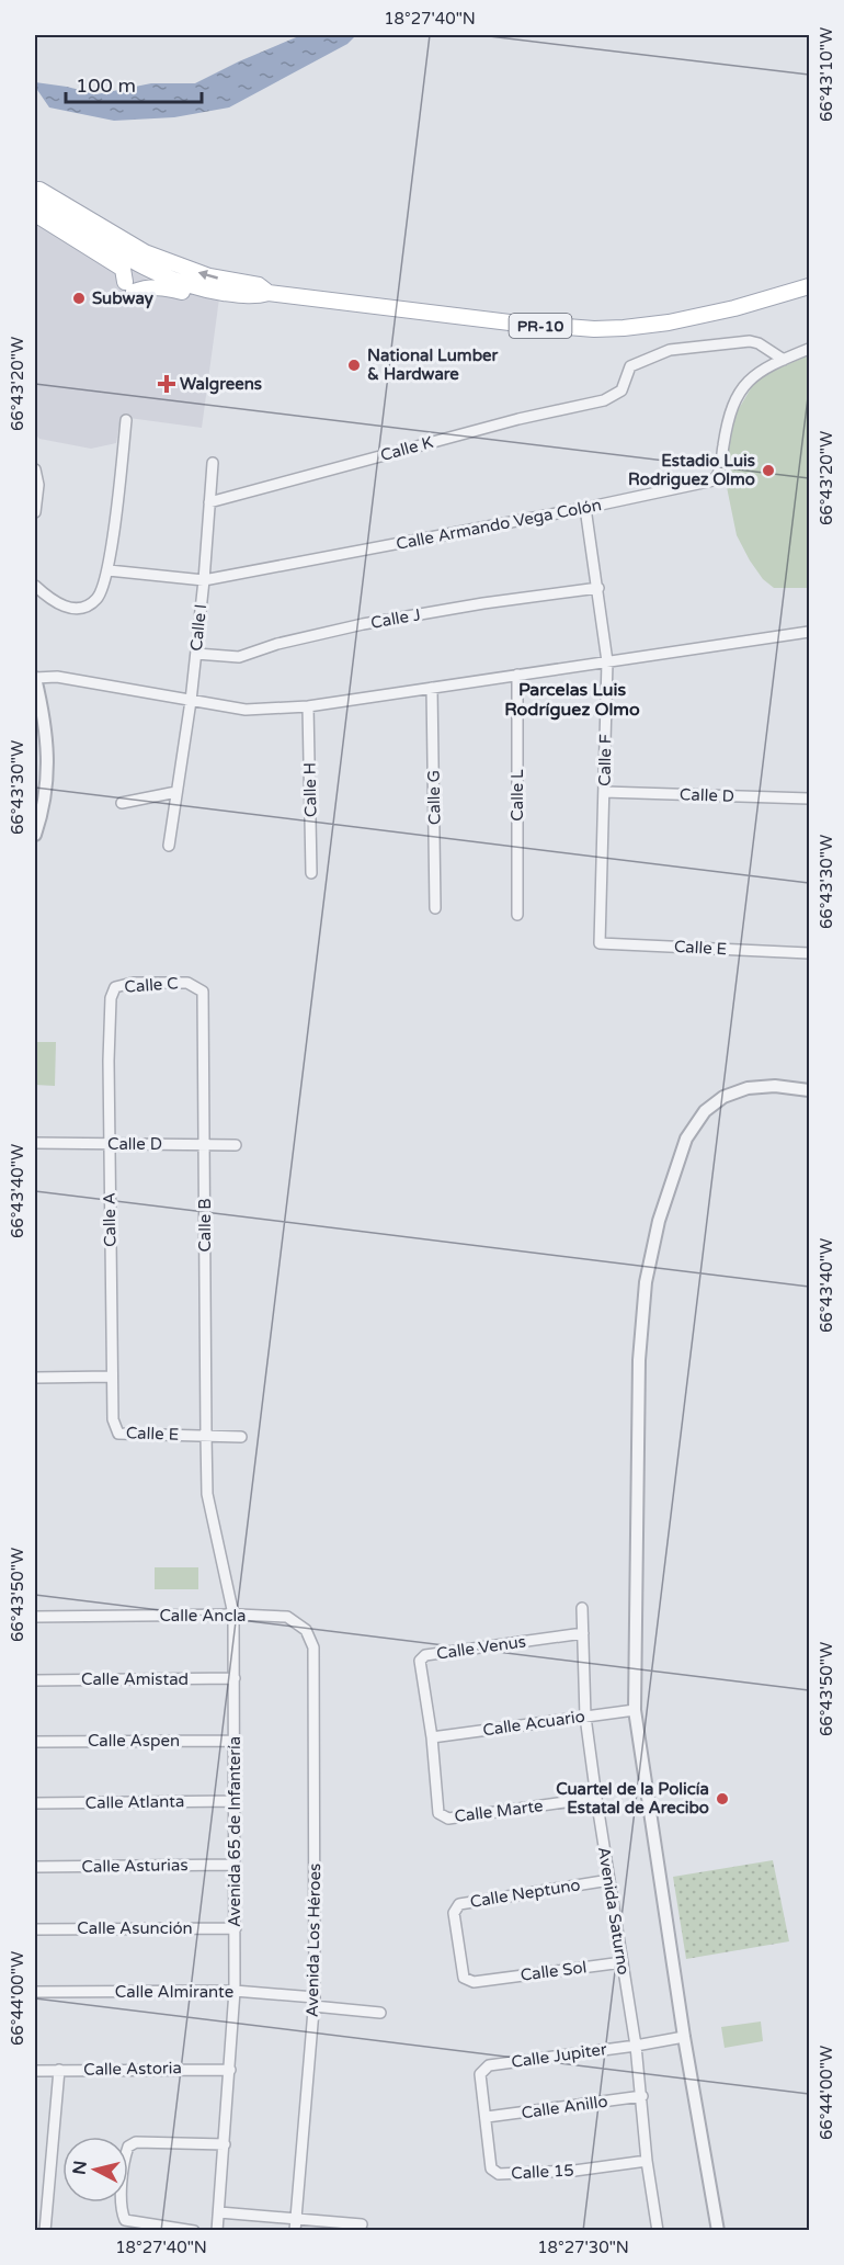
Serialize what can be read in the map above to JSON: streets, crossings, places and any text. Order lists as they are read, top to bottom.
{
  "streets": {
    "main road": ["PR-10"],
    "street": [
      "Calle K",
      "Calle Armando Vega Colón",
      "Calle J",
      "Calle I",
      "Calle F",
      "Calle H",
      "Calle L",
      "Calle D",
      "Calle G",
      "Calle E",
      "Calle C",
      "Calle A",
      "Calle B",
      "Calle Ancla",
      "Calle Venus",
      "Calle Amistad",
      "Calle Acuario",
      "Calle Aspen",
      "Calle Atlanta",
      "Calle Marte",
      "Avenida 65 de Infantería",
      "Calle Asturias",
      "Calle Neptuno",
      "Avenida Saturno",
      "Calle Asunción",
      "Avenida Los Héroes",
      "Calle Sol",
      "Calle Almirante",
      "Calle Jupiter",
      "Calle Astoria",
      "Calle Anillo",
      "Calle 15"
    ]
  },
  "crossings": [
    ["Calle K", "Calle Armando Vega Colón"],
    ["Calle K", "Calle I"],
    ["Calle Armando Vega Colón", "Calle I"],
    ["Calle Armando Vega Colón", "Calle F"],
    ["Calle J", "Calle I"],
    ["Calle J", "Calle F"],
    ["Calle F", "Calle D"],
    ["Calle F", "Calle E"],
    ["Calle D", "Calle A"],
    ["Calle D", "Calle B"],
    ["Calle E", "Calle A"],
    ["Calle E", "Calle B"],
    ["Calle E", "Avenida 65 de Infantería"],
    ["Calle C", "Calle A"],
    ["Calle C", "Calle B"],
    ["Calle B", "Avenida 65 de Infantería"],
    ["Calle Ancla", "Avenida 65 de Infantería"],
    ["Calle Ancla", "Avenida Los Héroes"],
    ["Calle Venus", "Calle Acuario"],
    ["Calle Venus", "Calle Marte"],
    ["Calle Venus", "Avenida Saturno"],
    ["Calle Amistad", "Avenida 65 de Infantería"],
    ["Calle Acuario", "Calle Marte"],
    ["Calle Acuario", "Avenida Saturno"],
    ["Calle Aspen", "Avenida 65 de Infantería"],
    ["Calle Atlanta", "Avenida 65 de Infantería"],
    ["Calle Marte", "Avenida Saturno"],
    ["Avenida 65 de Infantería", "Calle Asturias"],
    ["Avenida 65 de Infantería", "Calle Asunción"],
    ["Avenida 65 de Infantería", "Calle Almirante"],
    ["Avenida 65 de Infantería", "Calle Astoria"],
    ["Calle Neptuno", "Avenida Saturno"],
    ["Calle Neptuno", "Calle Sol"],
    ["Avenida Saturno", "Calle Sol"],
    ["Avenida Saturno", "Calle Jupiter"],
    ["Avenida Saturno", "Calle Anillo"],
    ["Avenida Saturno", "Calle 15"],
    ["Avenida Los Héroes", "Calle Almirante"],
    ["Calle Jupiter", "Calle Anillo"],
    ["Calle Jupiter", "Calle 15"],
    ["Calle Anillo", "Calle 15"]
  ],
  "districts": ["Parcelas Luis Rodríguez Olmo"],
  "places": {
    "other": [
      "Subway",
      "National Lumber & Hardware",
      "Estadio Luis Rodriguez Olmo",
      "Cuartel de la Policía Estatal de Arecibo"
    ],
    "health": ["Walgreens"]
  },
  "scale_bar": "100 m",
  "north": "left",
  "coordinates": [
    "18°27'40\"N",
    "66°43'10\"W",
    "66°43'20\"W",
    "66°43'30\"W",
    "66°43'40\"W",
    "66°43'50\"W",
    "66°44'00\"W",
    "18°27'30\"N"
  ]
}
